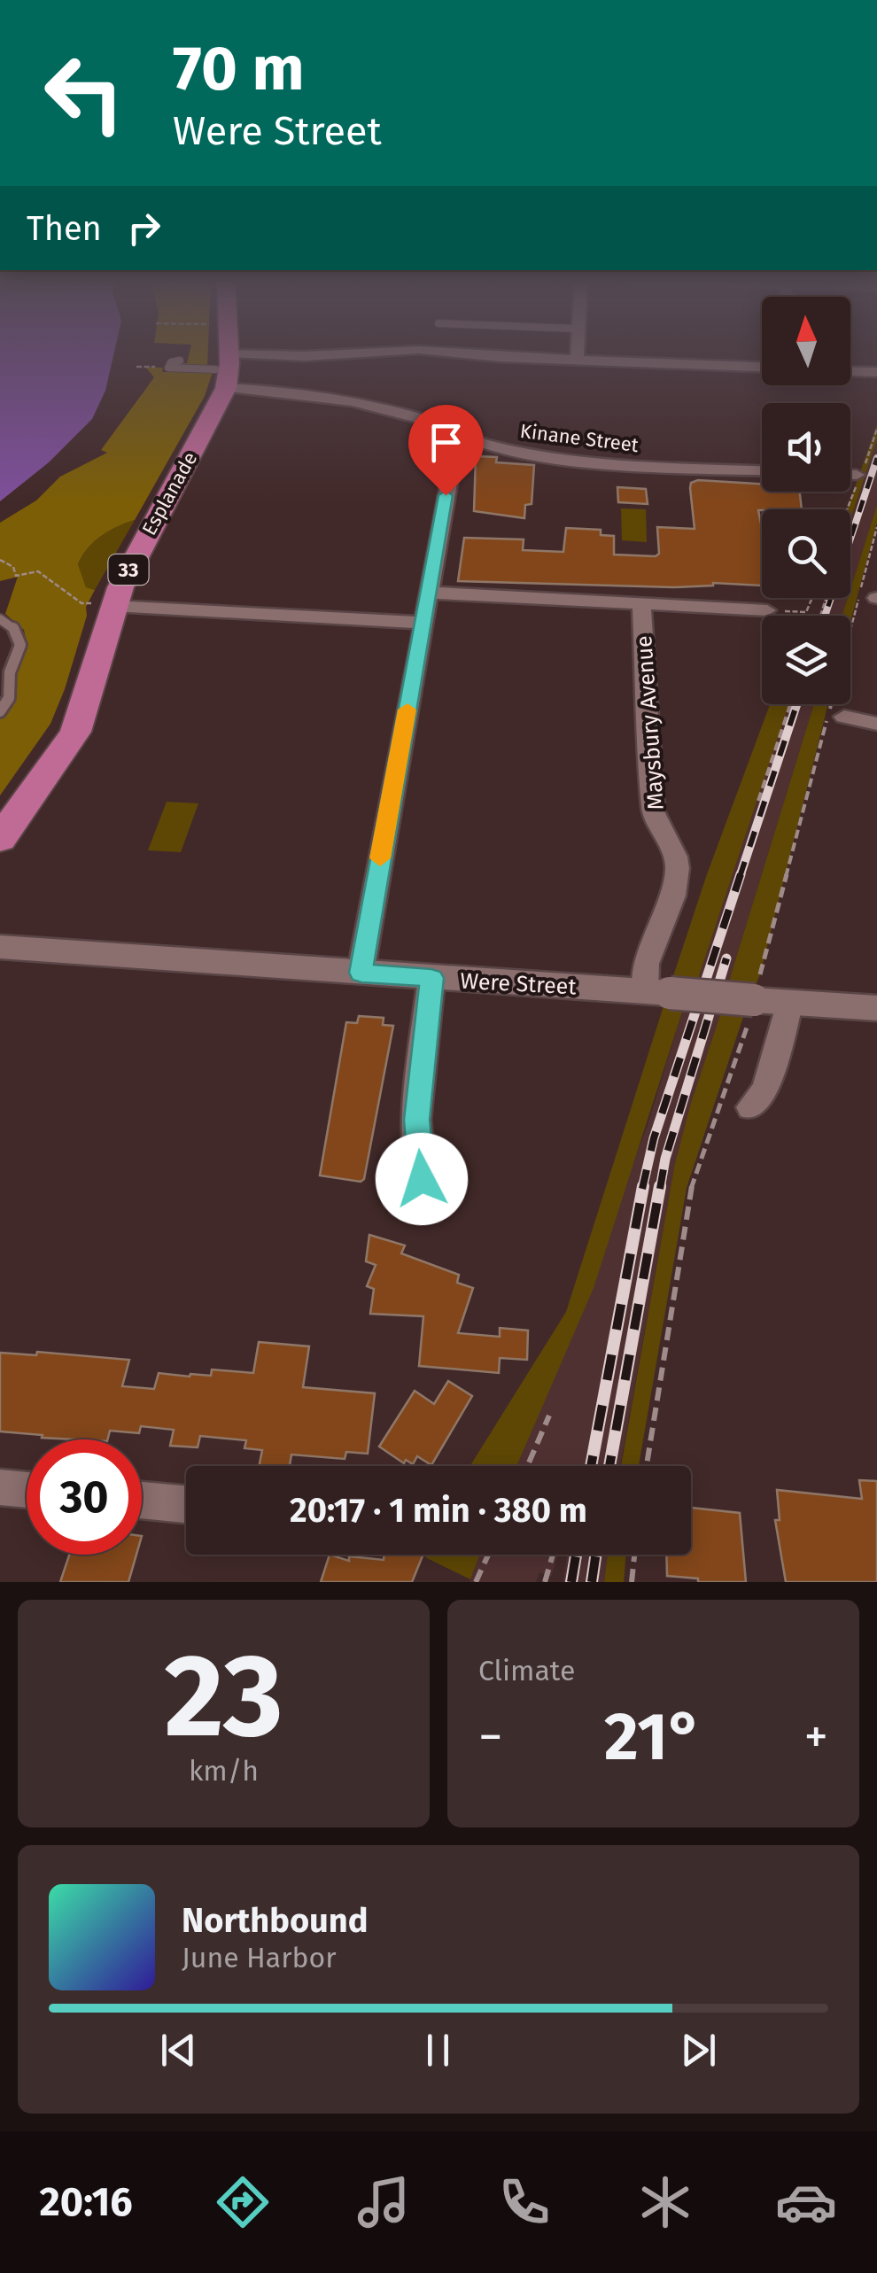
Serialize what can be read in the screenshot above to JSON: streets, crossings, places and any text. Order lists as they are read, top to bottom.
{
  "streets": {
    "main road": ["Esplanade", "33"],
    "street": ["Kinane Street", "Maysbury Avenue", "Were Street"]
  },
  "crossings": [
    ["Kinane Street", "Esplanade"],
    ["Maysbury Avenue", "Were Street"]
  ],
  "north": "top",
  "page": {
    "turn": ["70 m", "Were Street"],
    "then": "Then",
    "limit": "30",
    "trip": "20:17 · 1 min · 380 m",
    "tile": [
      ["23", "km/h"],
      "Climate"
    ],
    "heat": ["−", "21°", "+"],
    "song": ["Northbound", "June Harbor"],
    "tabs": "20:16"
  }
}
